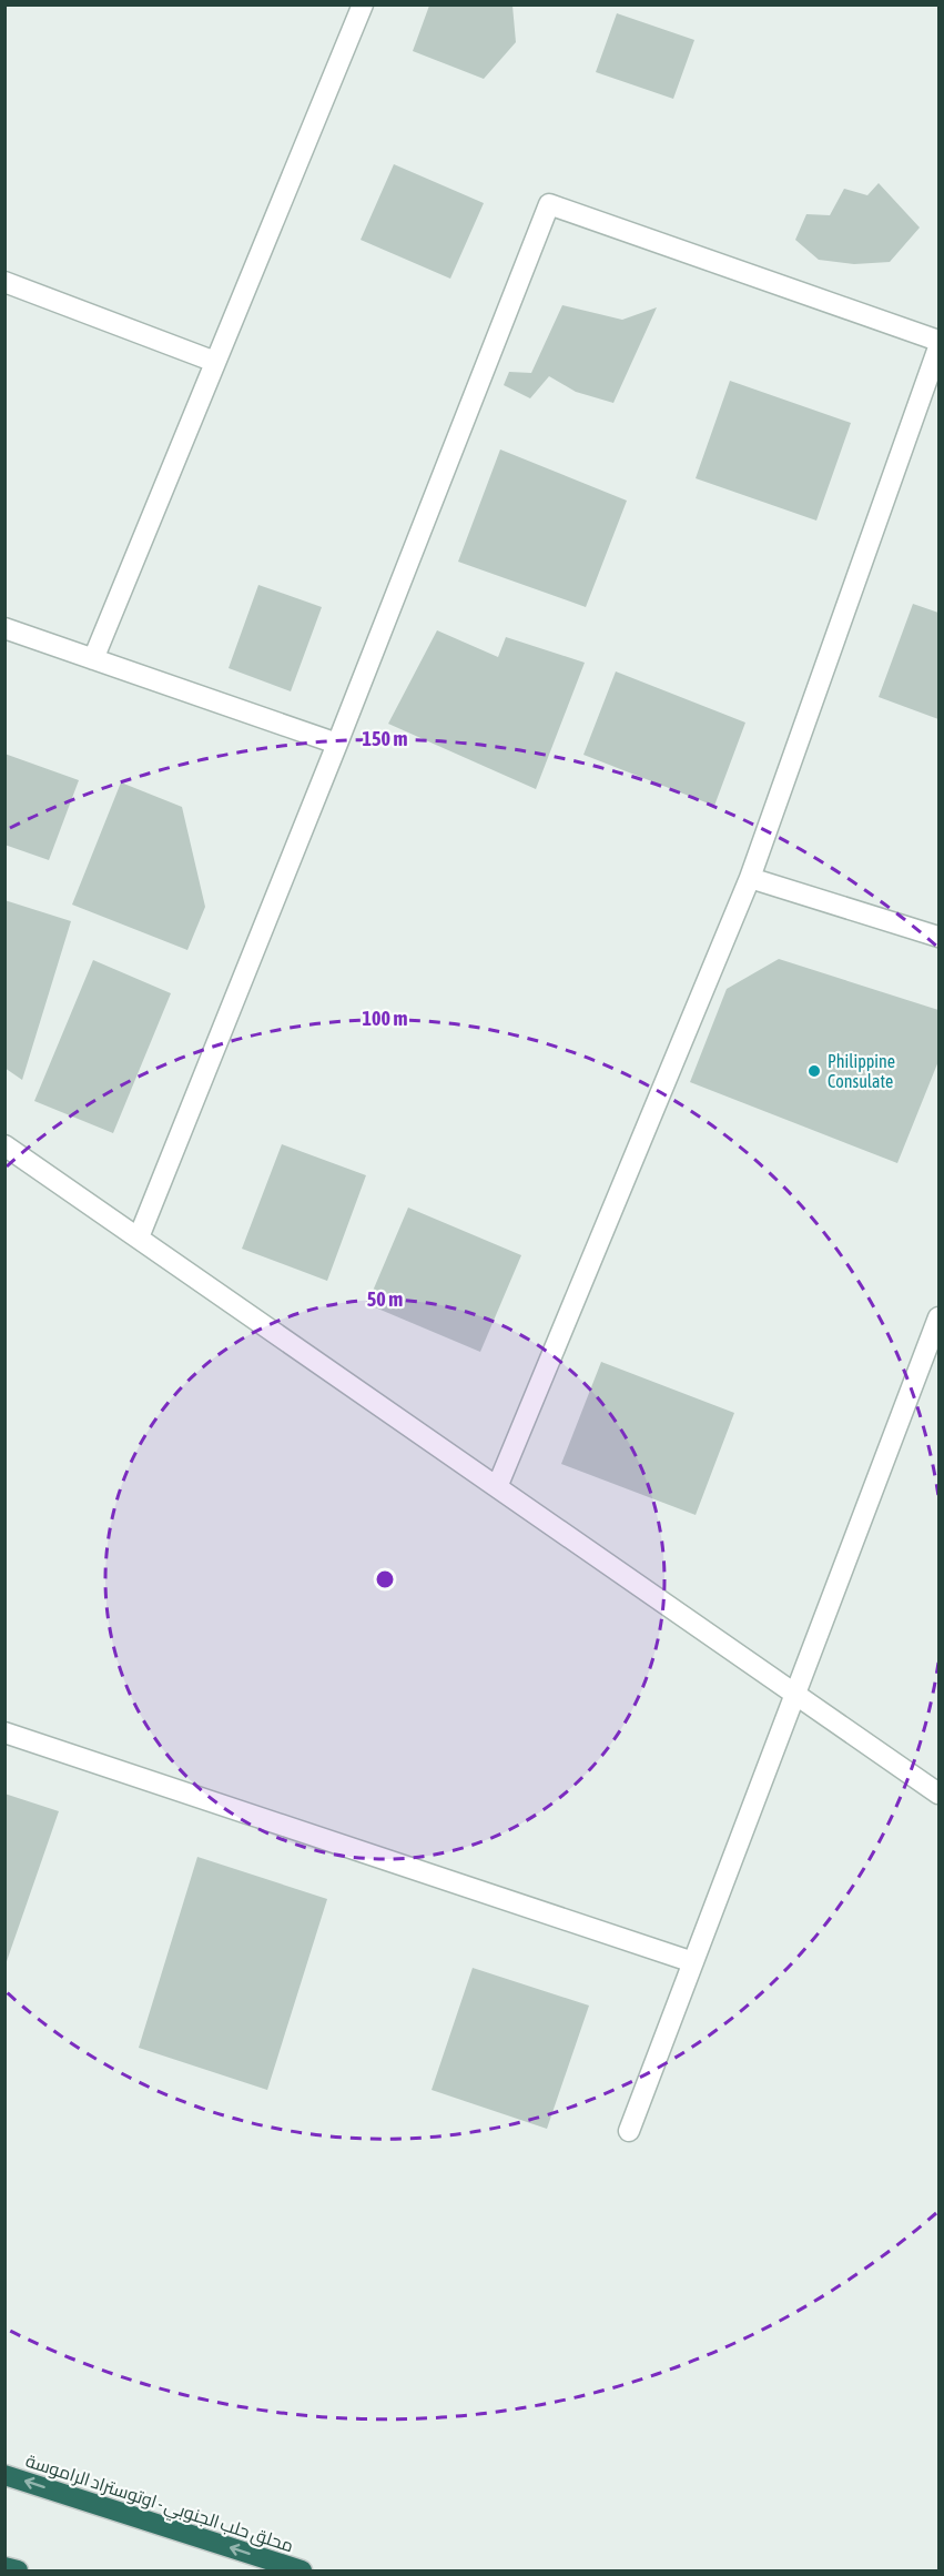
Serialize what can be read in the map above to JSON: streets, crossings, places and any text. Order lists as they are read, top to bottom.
{
  "streets": {
    "highway": ["محلق حلب الجنوبي - اوتوستراد الراموسة"]
  },
  "one_way": ["محلق حلب الجنوبي - اوتوستراد الراموسة"],
  "places": ["Philippine Consulate"],
  "rings": ["150 m", "100 m", "50 m"]
}
